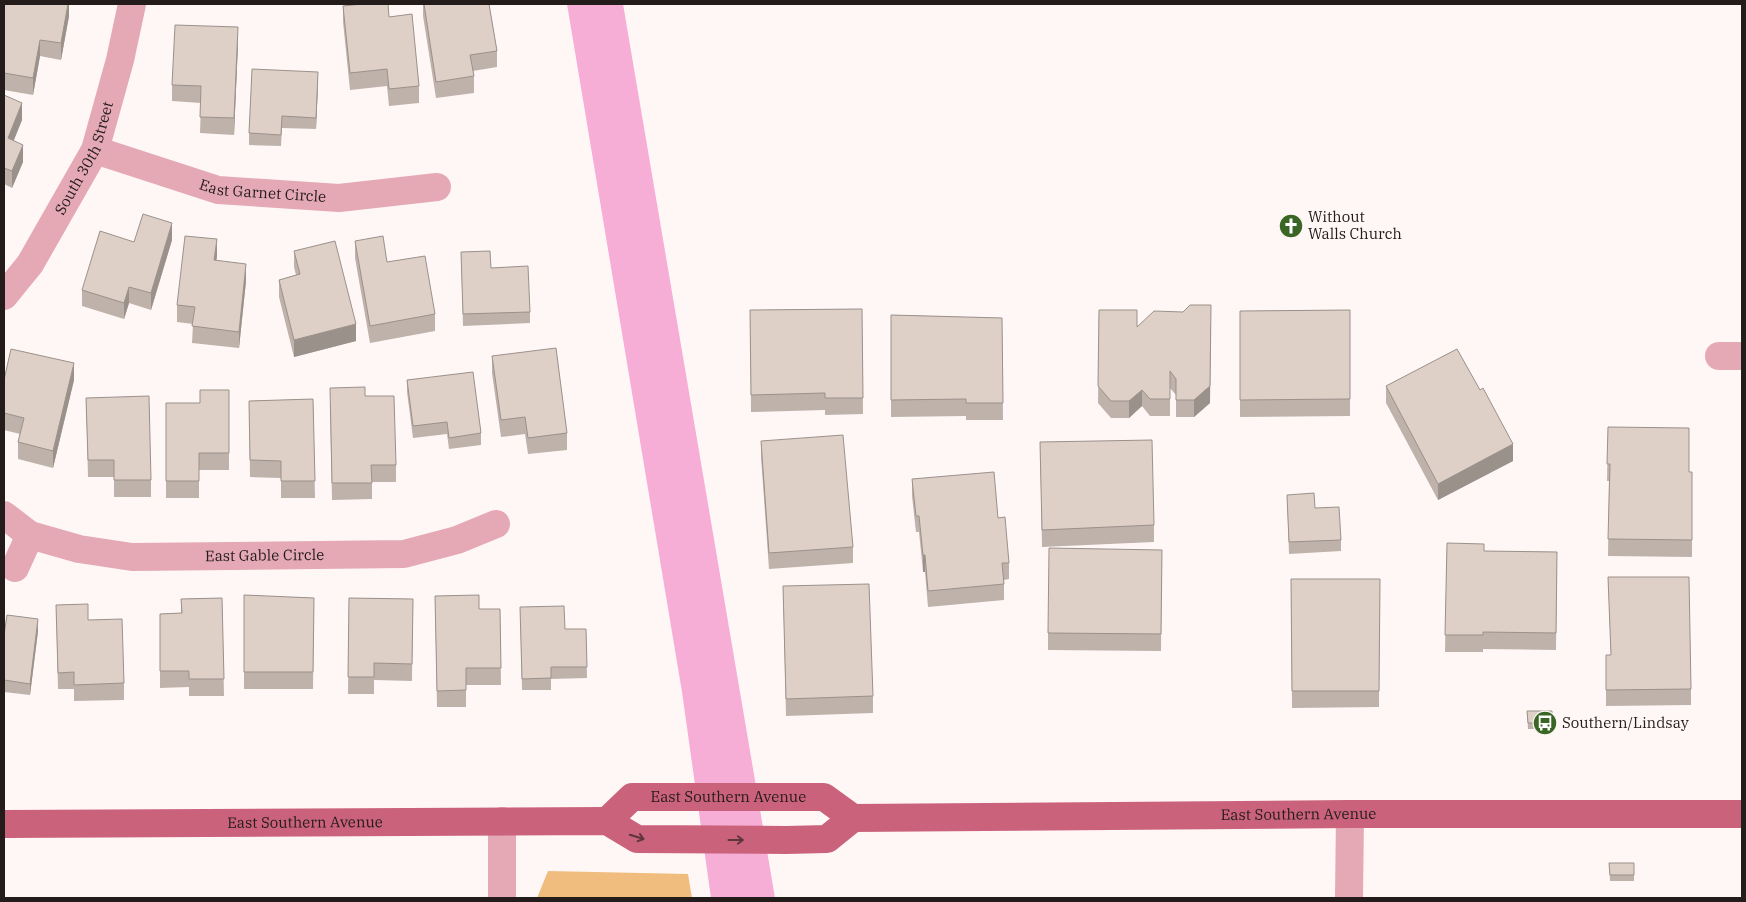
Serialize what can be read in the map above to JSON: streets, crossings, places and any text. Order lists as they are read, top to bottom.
{
  "streets": {
    "main road": ["East Southern Avenue"],
    "street": ["South 30th Street", "East Garnet Circle", "East Gable Circle"]
  },
  "crossings": [
    ["South 30th Street", "East Garnet Circle"]
  ],
  "places": {
    "church": ["Without Walls Church"],
    "bus stop": ["Southern/Lindsay"]
  }
}
